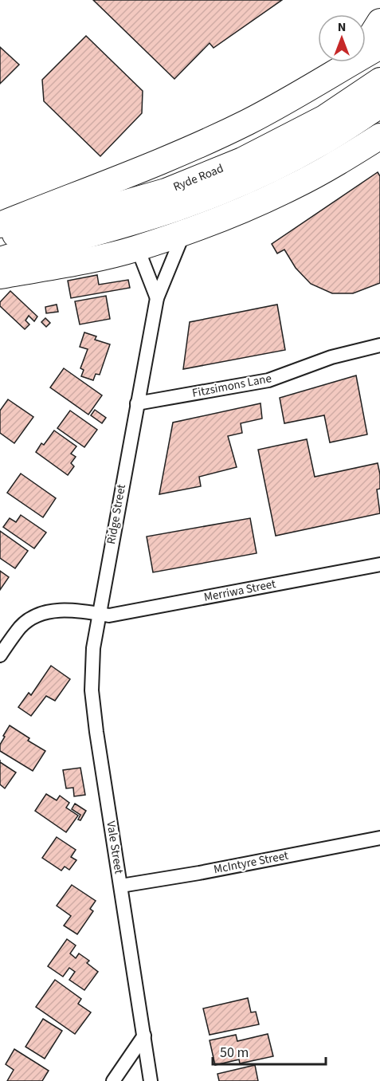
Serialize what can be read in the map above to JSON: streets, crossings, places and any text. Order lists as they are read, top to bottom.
{
  "streets": {
    "highway": ["Ryde Road"],
    "street": [
      "Fitzsimons Lane",
      "Ridge Street",
      "Merriwa Street",
      "Vale Street",
      "McIntyre Street"
    ]
  },
  "crossings": [
    ["Fitzsimons Lane", "Ridge Street"],
    ["Ridge Street", "Merriwa Street"],
    ["Ridge Street", "Vale Street"],
    ["Merriwa Street", "Vale Street"],
    ["Vale Street", "McIntyre Street"]
  ],
  "scale_bar": "50 m",
  "north": "top"
}
